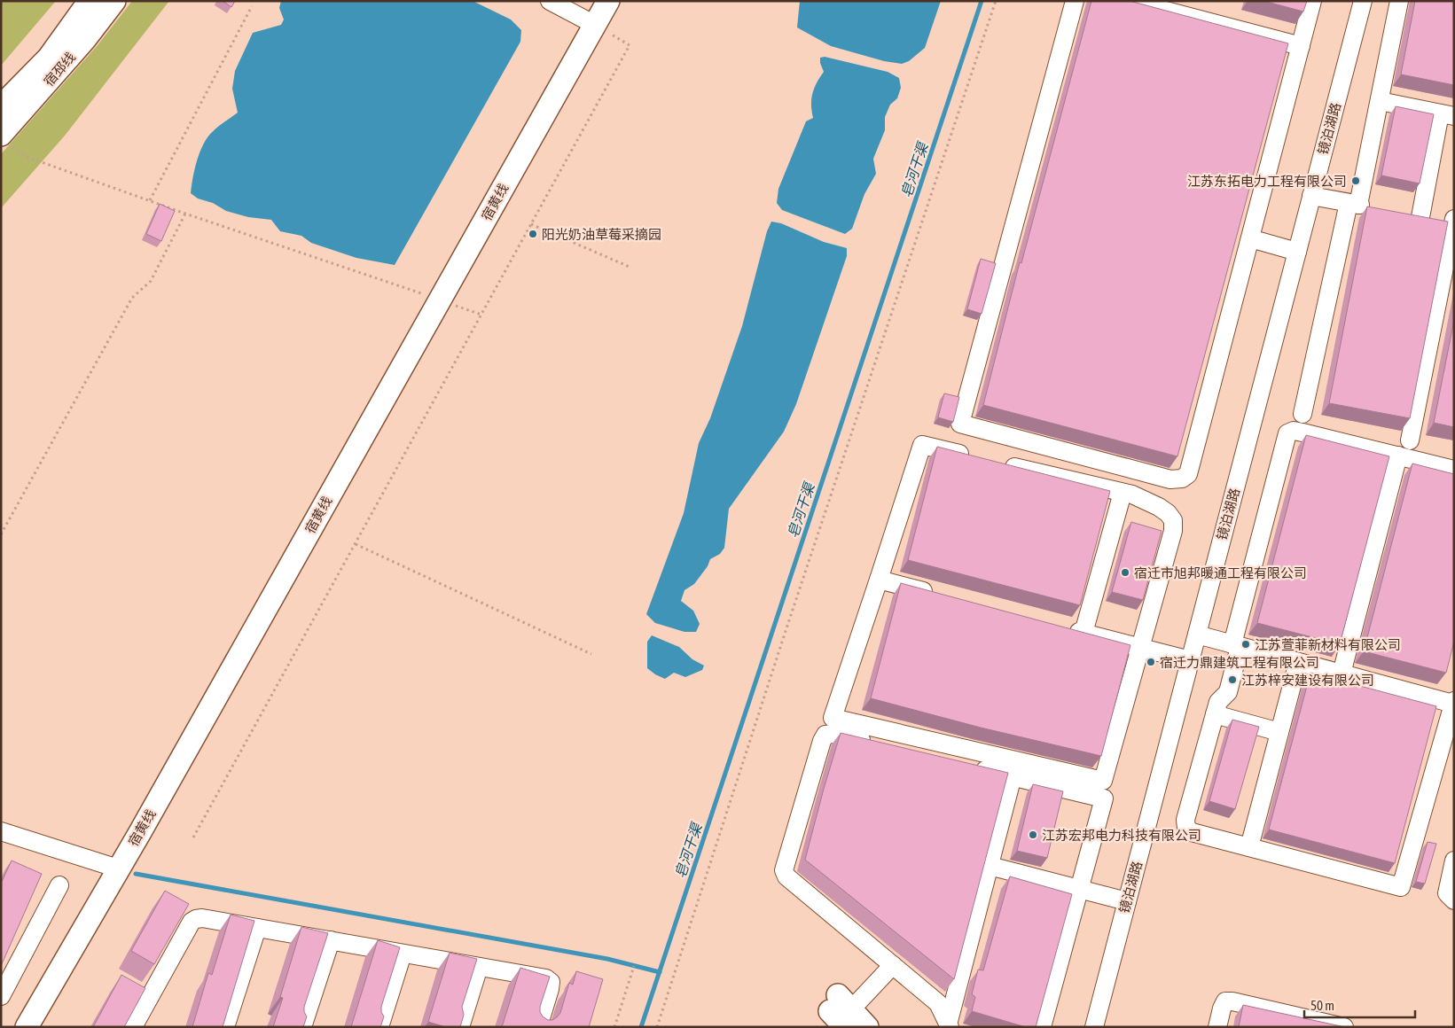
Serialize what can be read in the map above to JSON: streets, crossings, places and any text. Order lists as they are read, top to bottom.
{
  "streets": {
    "main road": ["宿邳线", "宿黄线"],
    "street": ["镜泊湖路"]
  },
  "water": ["皂河干渠"],
  "places": [
    "江苏东拓电力工程有限公司",
    "阳光奶油草莓采摘园",
    "宿迁市旭邦暖通工程有限公司",
    "江苏萱菲新材料有限公司",
    "宿迁力鼎建筑工程有限公司",
    "江苏梓安建设有限公司",
    "江苏宏邦电力科技有限公司"
  ],
  "scale_bar": "50 m"
}
